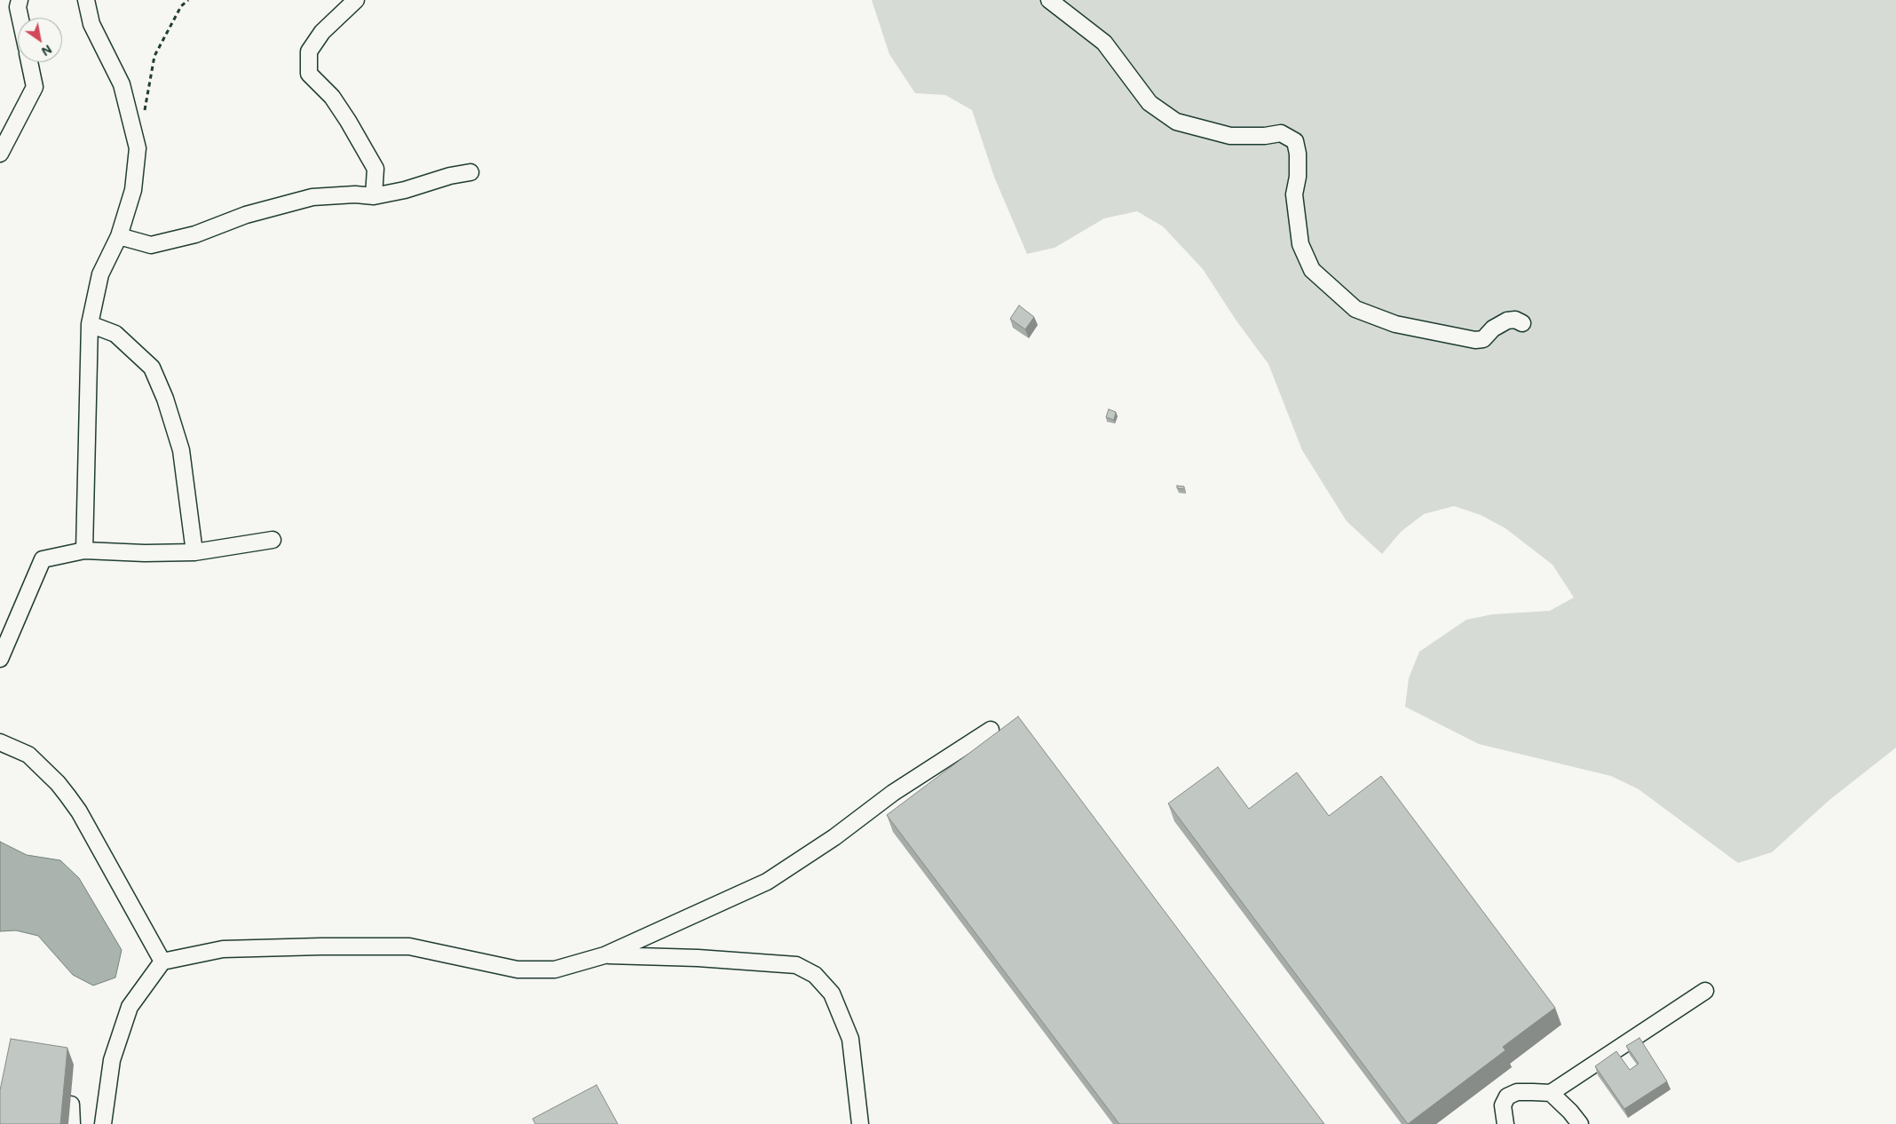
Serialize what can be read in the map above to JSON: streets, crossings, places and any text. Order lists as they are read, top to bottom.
{
  "north": "bottom right"
}
